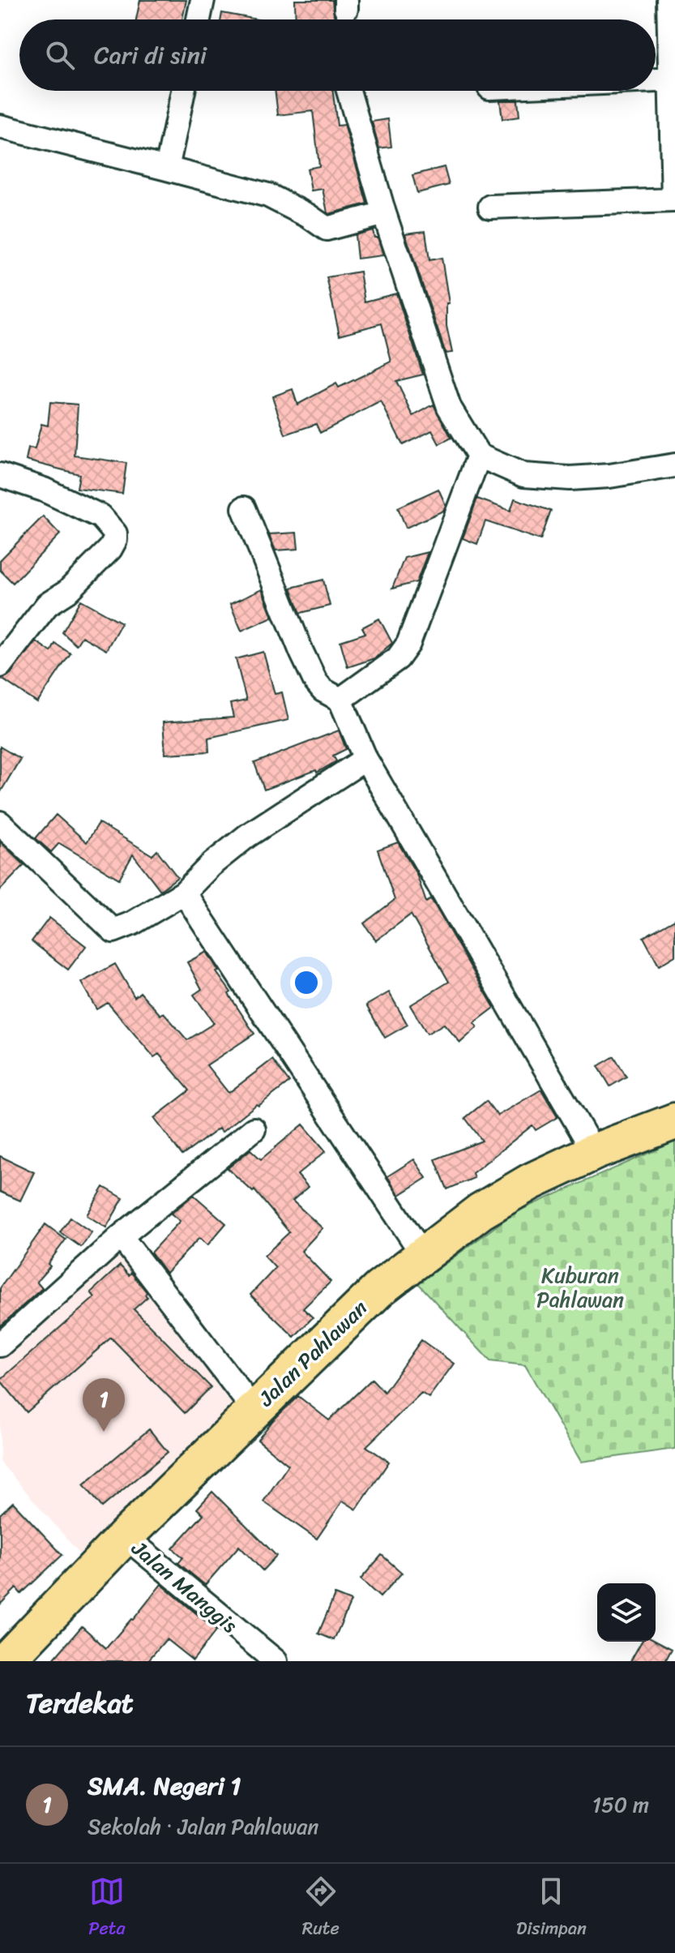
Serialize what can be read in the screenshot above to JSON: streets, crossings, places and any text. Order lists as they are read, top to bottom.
{
  "streets": {
    "main road": ["Jalan Pahlawan"],
    "street": ["Jalan Manggis"]
  },
  "crossings": [
    ["Jalan Pahlawan", "Jalan Manggis"]
  ],
  "parks": ["Kuburan Pahlawan"],
  "page": {
    "search": "Cari di sini",
    "pins": "1",
    "heading": "Terdekat",
    "list": [
      {
        "mark": "1",
        "name": "SMA. Negeri 1",
        "note": "Sekolah · Jalan Pahlawan",
        "value": "150 m"
      }
    ],
    "nav": ["Peta", "Rute", "Disimpan"]
  }
}
